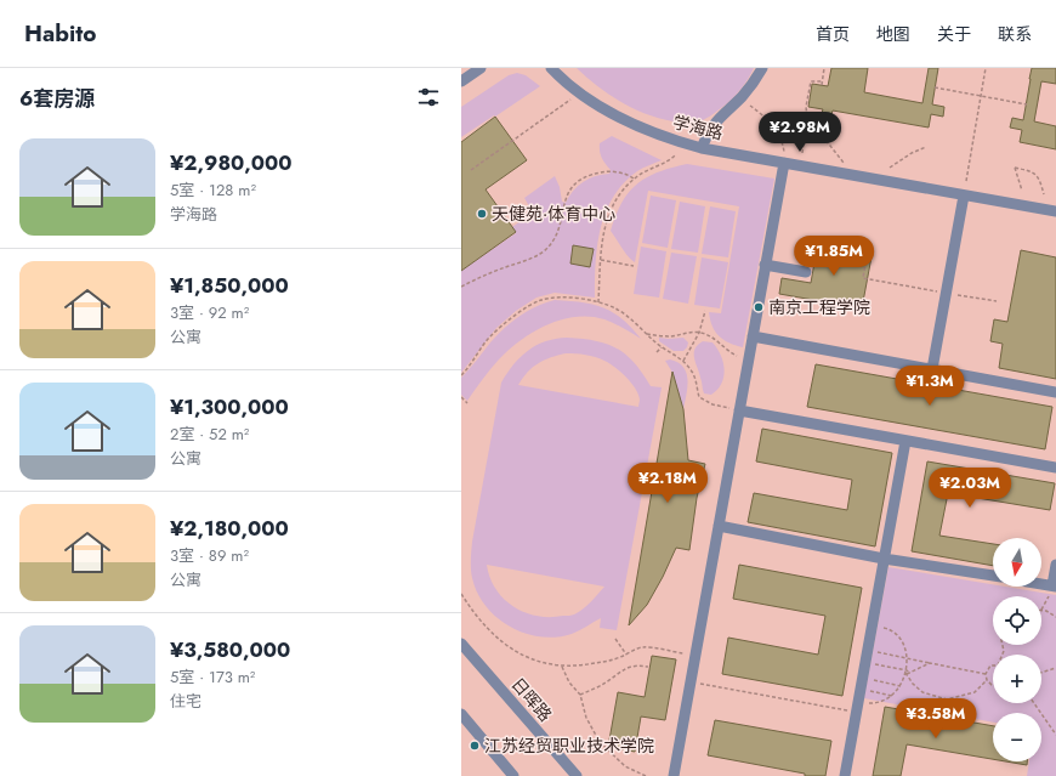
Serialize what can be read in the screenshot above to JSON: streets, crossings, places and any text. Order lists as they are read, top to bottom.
{
  "streets": {
    "street": ["学海路", "日晖路"]
  },
  "places": ["天健苑·体育中心", "南京工程学院", "江苏经贸职业技术学院"],
  "north": "bottom",
  "page": {
    "header": "Habito",
    "nav": [
      "首页",
      "地图",
      "关于",
      "联系"
    ],
    "heading": "6套房源",
    "price": [
      "¥2.98M",
      "¥1.85M",
      "¥1.3M",
      "¥2.18M",
      "¥2.03M",
      "¥3.58M"
    ],
    "list": [
      {
        "name": "¥2,980,000",
        "note": "5室 · 128 m² · 学海路"
      },
      {
        "name": "¥1,850,000",
        "note": "3室 · 92 m² · 公寓"
      },
      {
        "name": "¥1,300,000",
        "note": "2室 · 52 m² · 公寓"
      },
      {
        "name": "¥2,180,000",
        "note": "3室 · 89 m² · 公寓"
      },
      {
        "name": "¥3,580,000",
        "note": "5室 · 173 m² · 住宅"
      }
    ],
    "map_buttons": ["+", "−"]
  }
}
